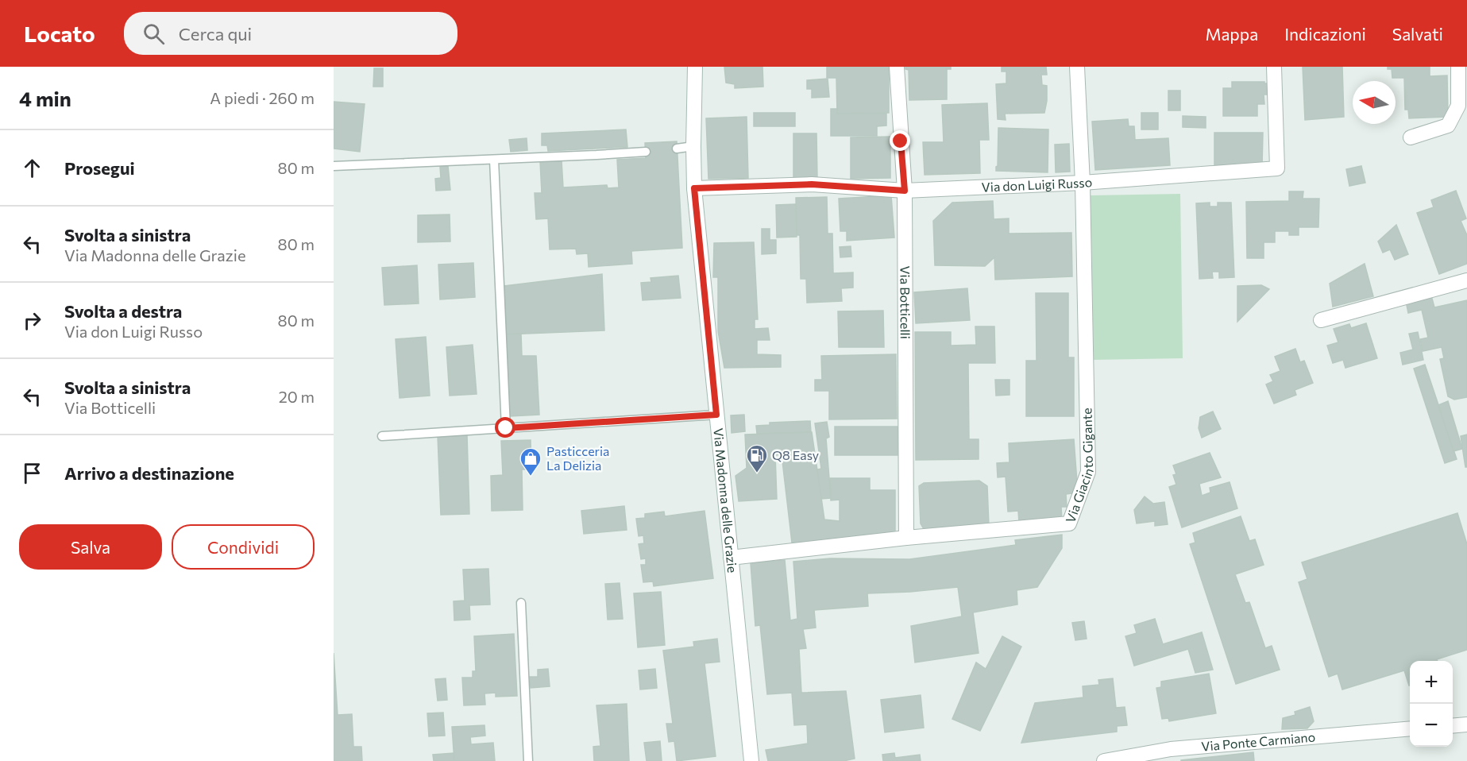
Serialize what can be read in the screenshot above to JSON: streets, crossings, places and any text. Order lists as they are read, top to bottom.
{
  "streets": {
    "street": [
      "Via don Luigi Russo",
      "Via Botticelli",
      "Via Giacinto Gigante",
      "Via Madonna delle Grazie",
      "Via Ponte Carmiano"
    ]
  },
  "crossings": [
    ["Via don Luigi Russo", "Via Botticelli"],
    ["Via don Luigi Russo", "Via Giacinto Gigante"],
    ["Via don Luigi Russo", "Via Madonna delle Grazie"],
    ["Via Botticelli", "Via Giacinto Gigante"],
    ["Via Giacinto Gigante", "Via Madonna delle Grazie"]
  ],
  "places": {
    "fuel station": ["Q8 Easy"],
    "shop": ["Pasticceria La Delizia"]
  },
  "north": "left",
  "page": {
    "header": "Locato",
    "search": "Cerca qui",
    "nav": ["Mappa", "Indicazioni", "Salvati"],
    "heading": ["4 min", "A piedi · 260 m"],
    "list": [
      ["Prosegui", "80 m"],
      ["Svolta a sinistra", "Via Madonna delle Grazie", "80 m"],
      ["Svolta a destra", "Via don Luigi Russo", "80 m"],
      ["Svolta a sinistra", "Via Botticelli", "20 m"],
      "Arrivo a destinazione"
    ],
    "buttons": ["Salva", "Condividi"],
    "map_buttons": ["+", "−"]
  }
}
